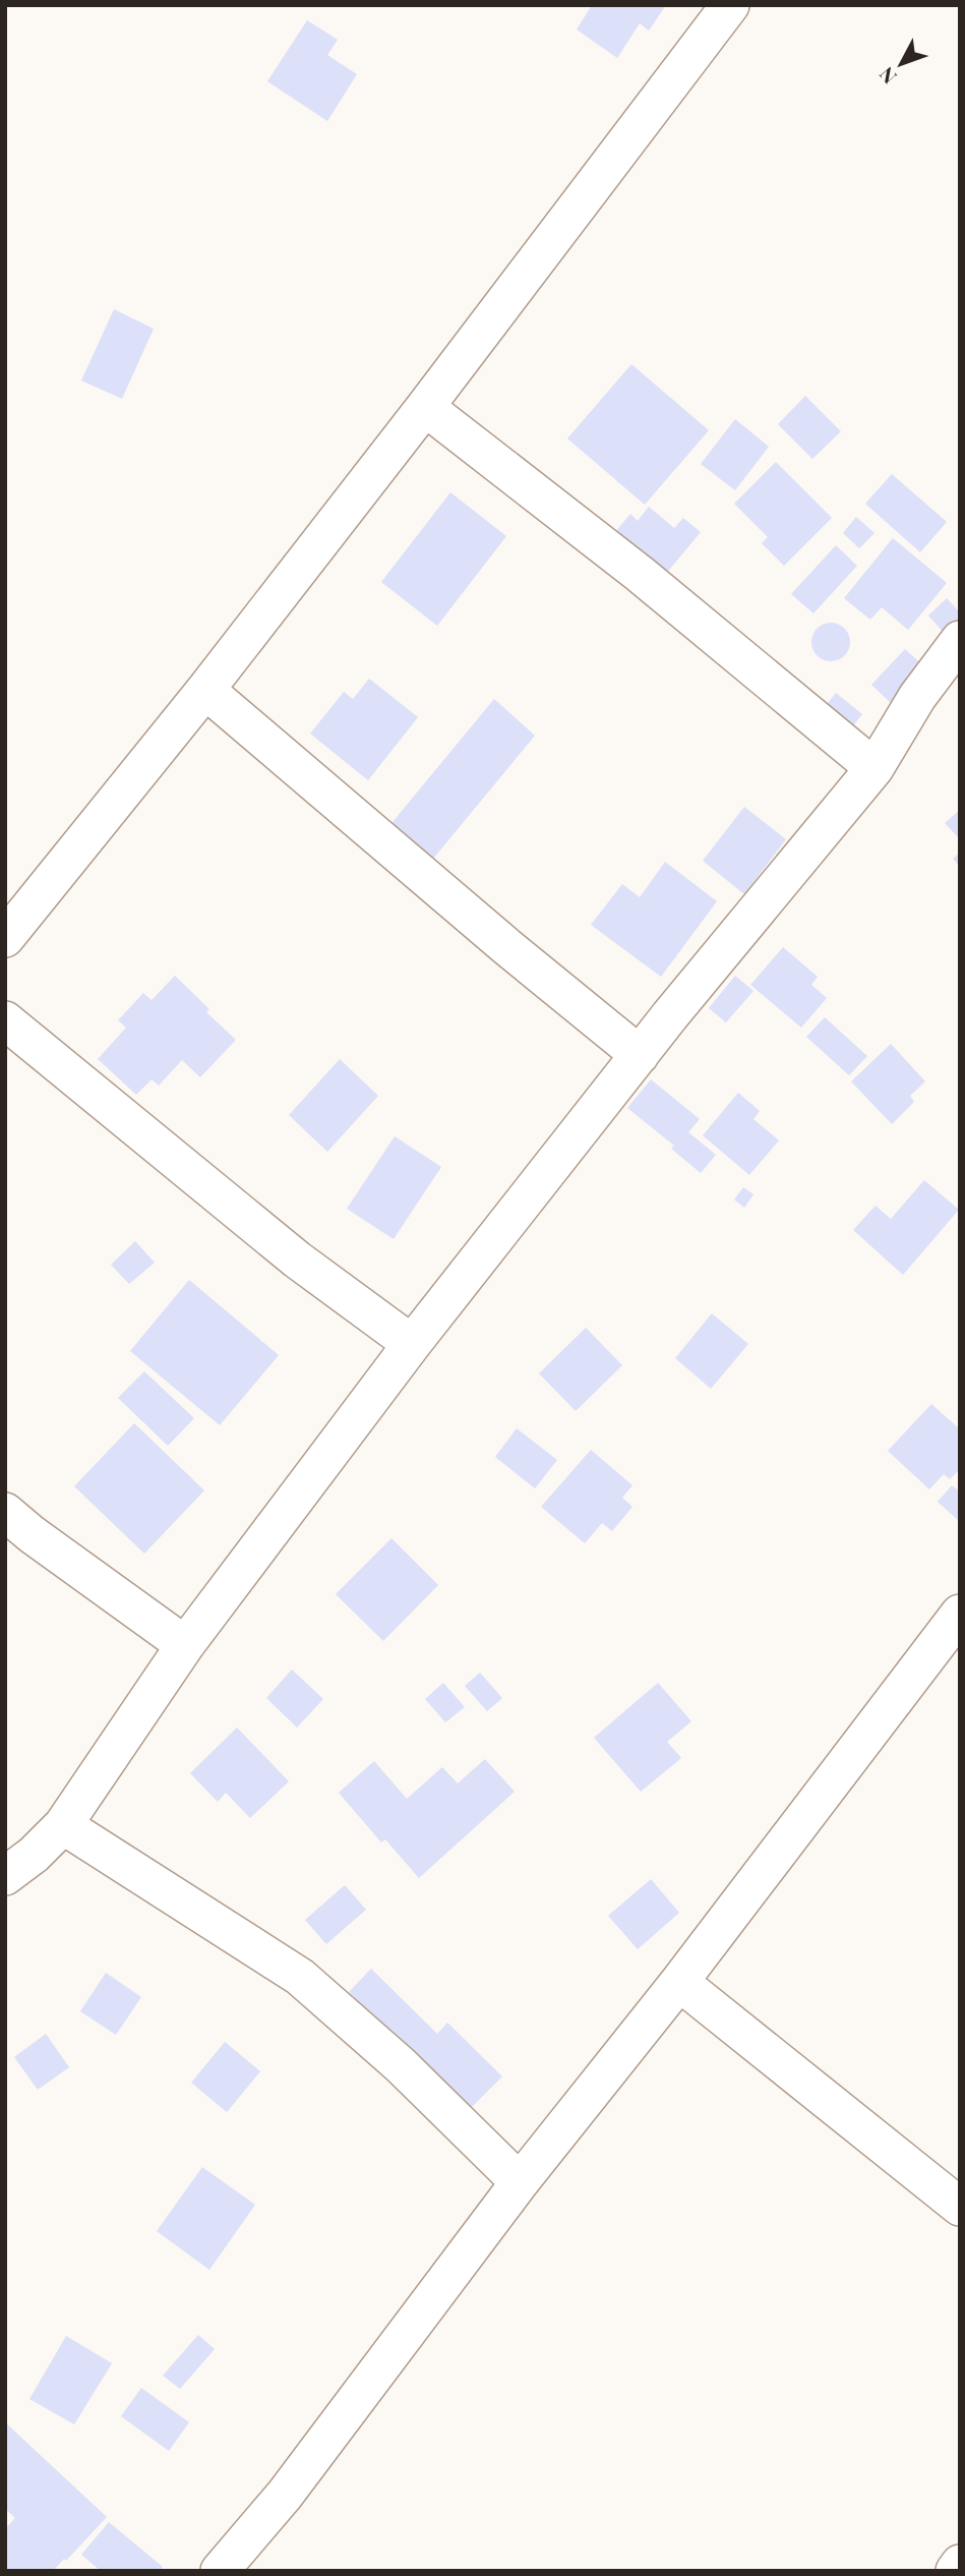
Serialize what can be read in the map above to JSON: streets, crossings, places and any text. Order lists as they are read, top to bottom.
{
  "north": "bottom left"
}
